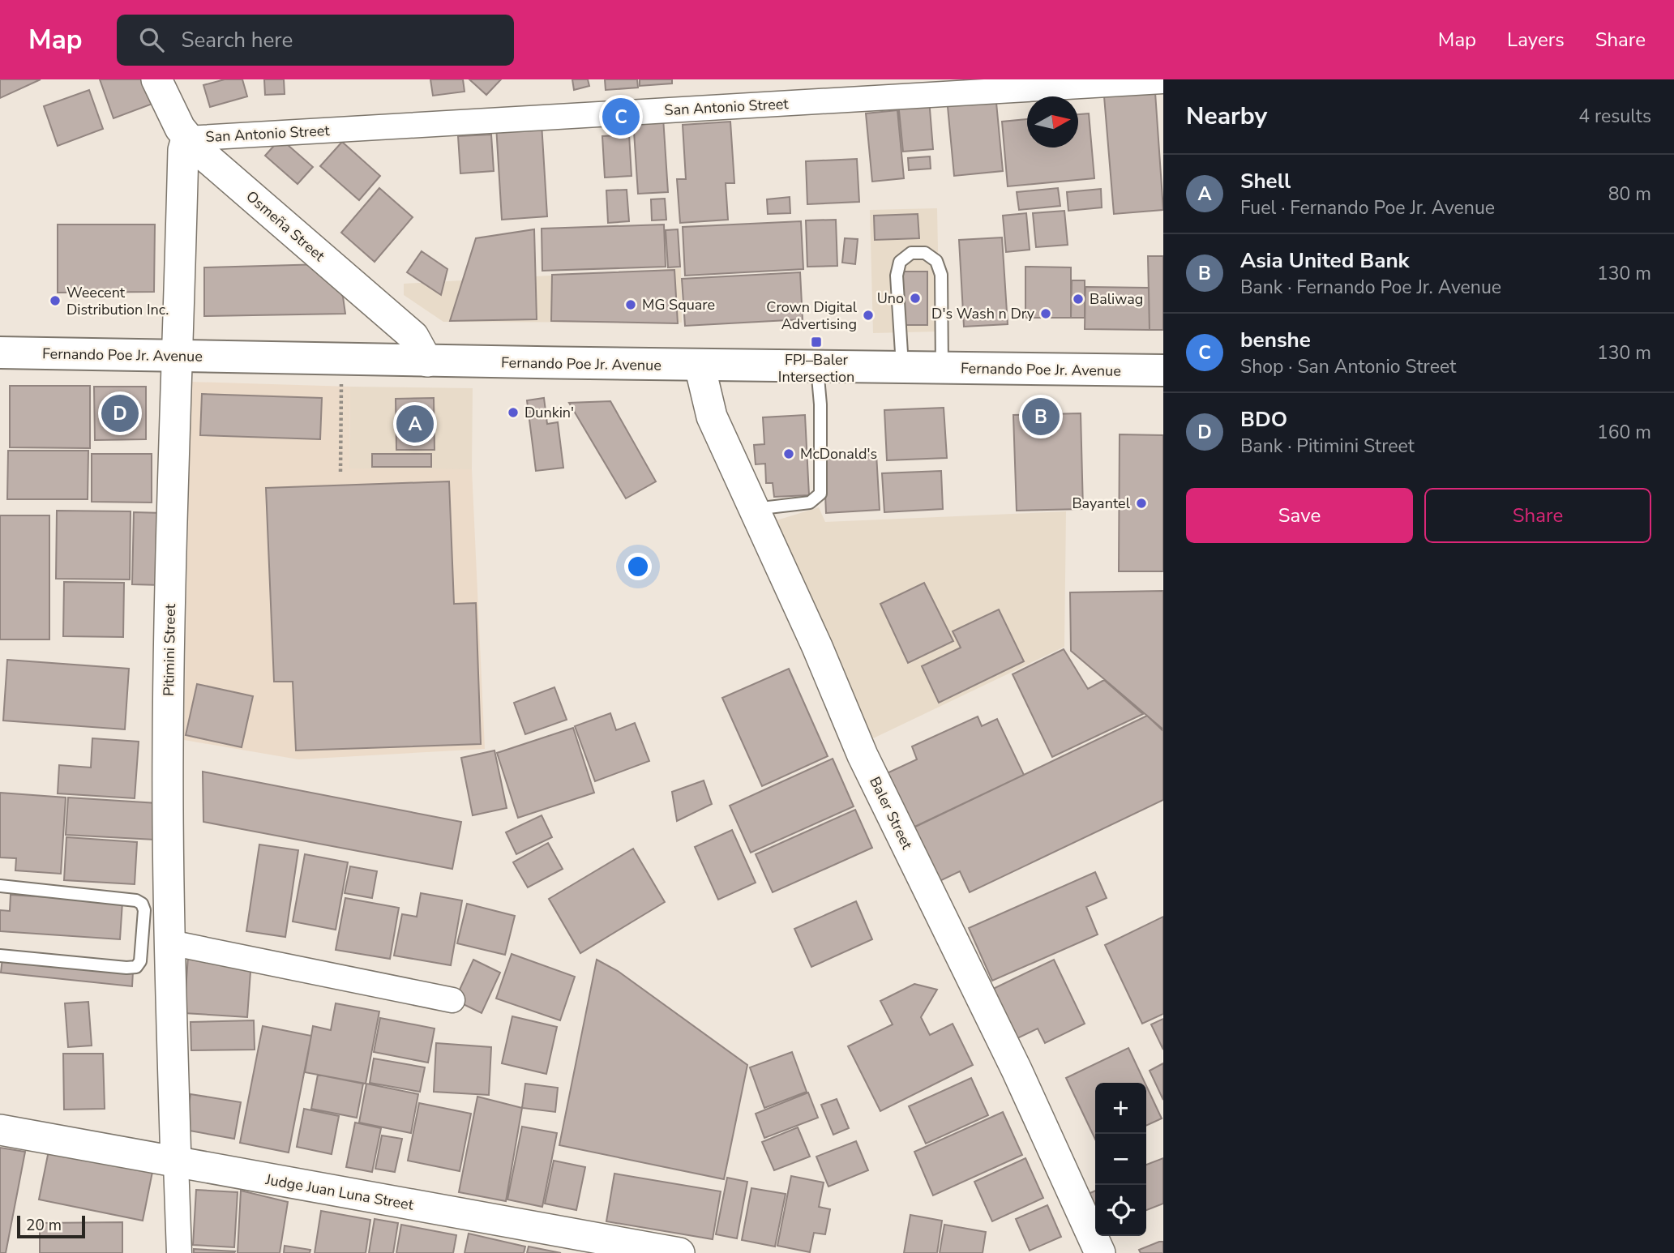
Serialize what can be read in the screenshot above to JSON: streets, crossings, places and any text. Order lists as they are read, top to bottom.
{
  "streets": {
    "main road": ["Fernando Poe Jr. Avenue"],
    "street": [
      "San Antonio Street",
      "Osmeña Street",
      "Pitimini Street",
      "Baler Street",
      "Judge Juan Luna Street"
    ]
  },
  "crossings": [
    ["San Antonio Street", "Osmeña Street"],
    ["San Antonio Street", "Pitimini Street"],
    ["Osmeña Street", "Fernando Poe Jr. Avenue"],
    ["Osmeña Street", "Pitimini Street"],
    ["Fernando Poe Jr. Avenue", "Pitimini Street"],
    ["Fernando Poe Jr. Avenue", "Baler Street"],
    ["Pitimini Street", "Judge Juan Luna Street"]
  ],
  "places": {
    "other": [
      "Uno",
      "Baliwag",
      "Weecent Distribution Inc.",
      "MG Square",
      "D's Wash n Dry",
      "Crown Digital Advertising",
      "Dunkin'",
      "McDonald's",
      "Bayantel"
    ],
    "transit": ["FPJ–Baler Intersection"]
  },
  "scale_bar": "20 m",
  "north": "right",
  "page": {
    "header": "Map",
    "search": "Search here",
    "nav": ["Map", "Layers", "Share"],
    "heading": ["Nearby", "4 results"],
    "pins": [
      "C",
      "D",
      "B",
      "A"
    ],
    "list": [
      {
        "mark": "A",
        "name": "Shell",
        "note": "Fuel · Fernando Poe Jr. Avenue",
        "value": "80 m"
      },
      {
        "mark": "B",
        "name": "Asia United Bank",
        "note": "Bank · Fernando Poe Jr. Avenue",
        "value": "130 m"
      },
      {
        "mark": "C",
        "name": "benshe",
        "note": "Shop · San Antonio Street",
        "value": "130 m"
      },
      {
        "mark": "D",
        "name": "BDO",
        "note": "Bank · Pitimini Street",
        "value": "160 m"
      }
    ],
    "buttons": ["Save", "Share"],
    "map_buttons": ["+", "−"],
    "scale": "20 m"
  }
}
